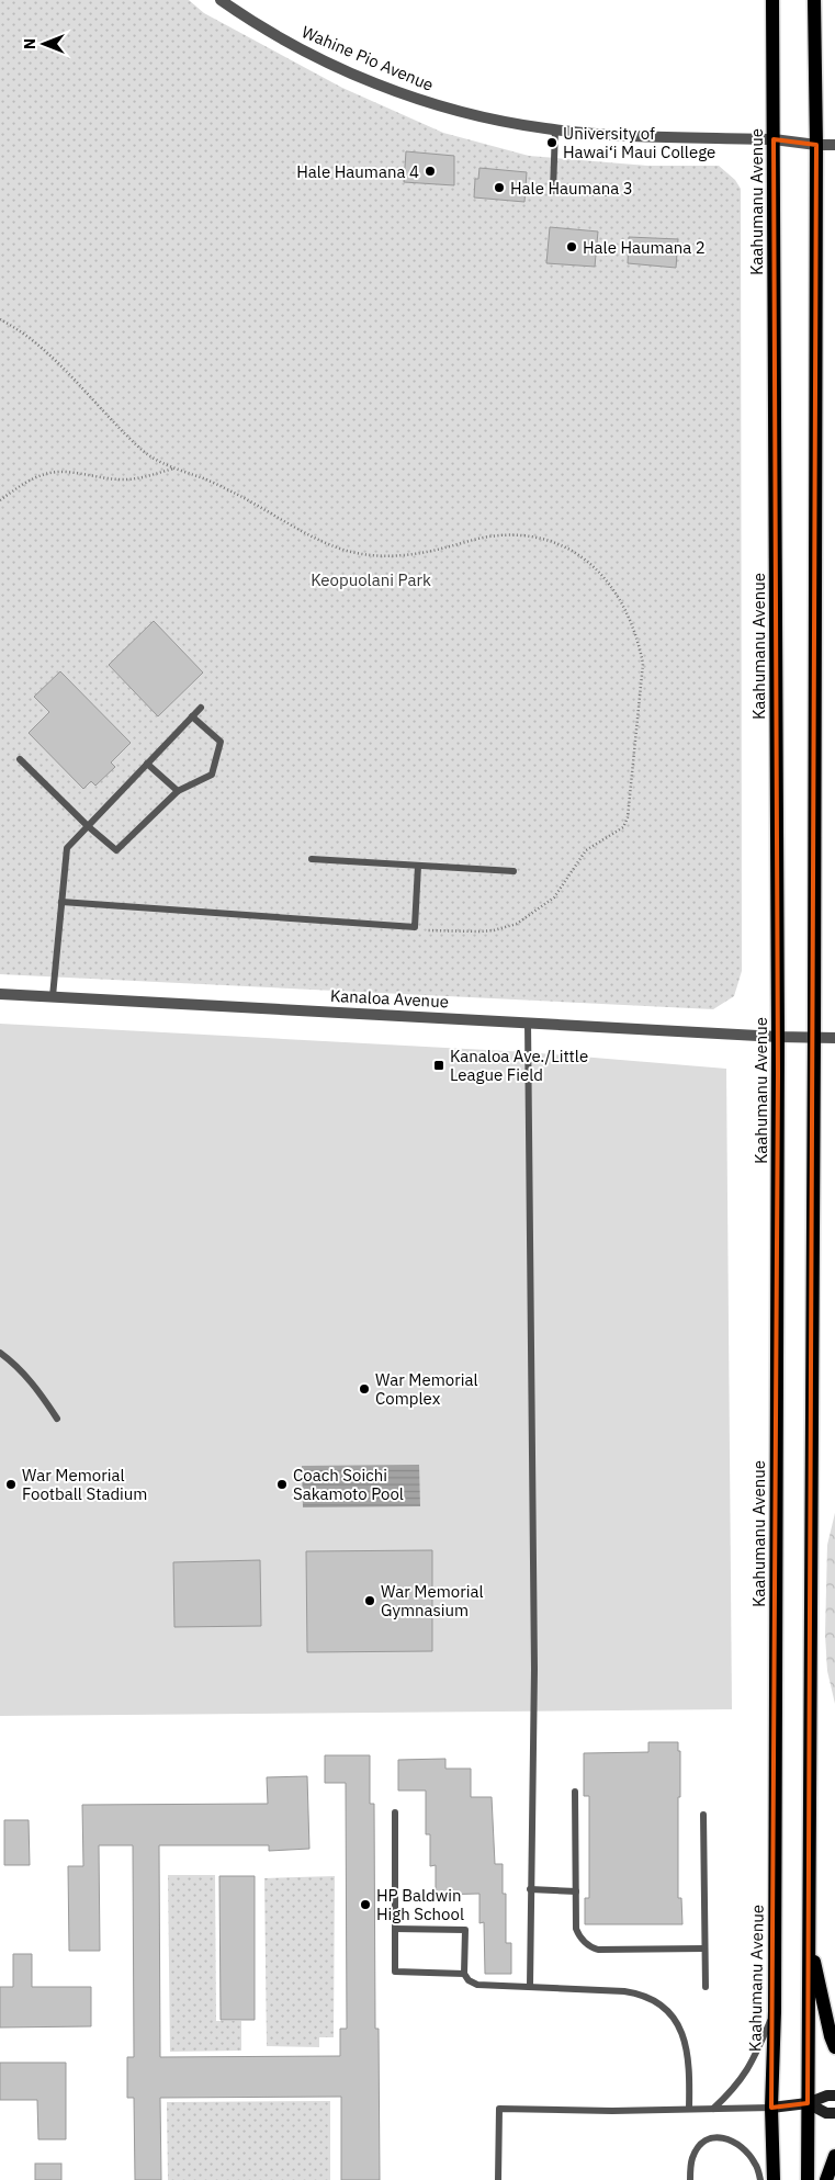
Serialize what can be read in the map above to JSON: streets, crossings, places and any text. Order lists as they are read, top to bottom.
{
  "streets": {
    "main road": ["Kaahumanu Avenue"],
    "street": ["Wahine Pio Avenue", "Kanaloa Avenue"]
  },
  "crossings": [
    ["Wahine Pio Avenue", "Kaahumanu Avenue"],
    ["Kaahumanu Avenue", "Kanaloa Avenue"]
  ],
  "parks": ["Keopuolani Park"],
  "places": {
    "other": [
      "University of Hawai‘i Maui College",
      "Hale Haumana 4",
      "Hale Haumana 3",
      "Hale Haumana 2",
      "War Memorial Complex",
      "War Memorial Football Stadium",
      "Coach Soichi Sakamoto Pool",
      "War Memorial Gymnasium",
      "HP Baldwin High School"
    ],
    "transit": ["Kanaloa Ave./Little League Field"]
  },
  "north": "left"
}
